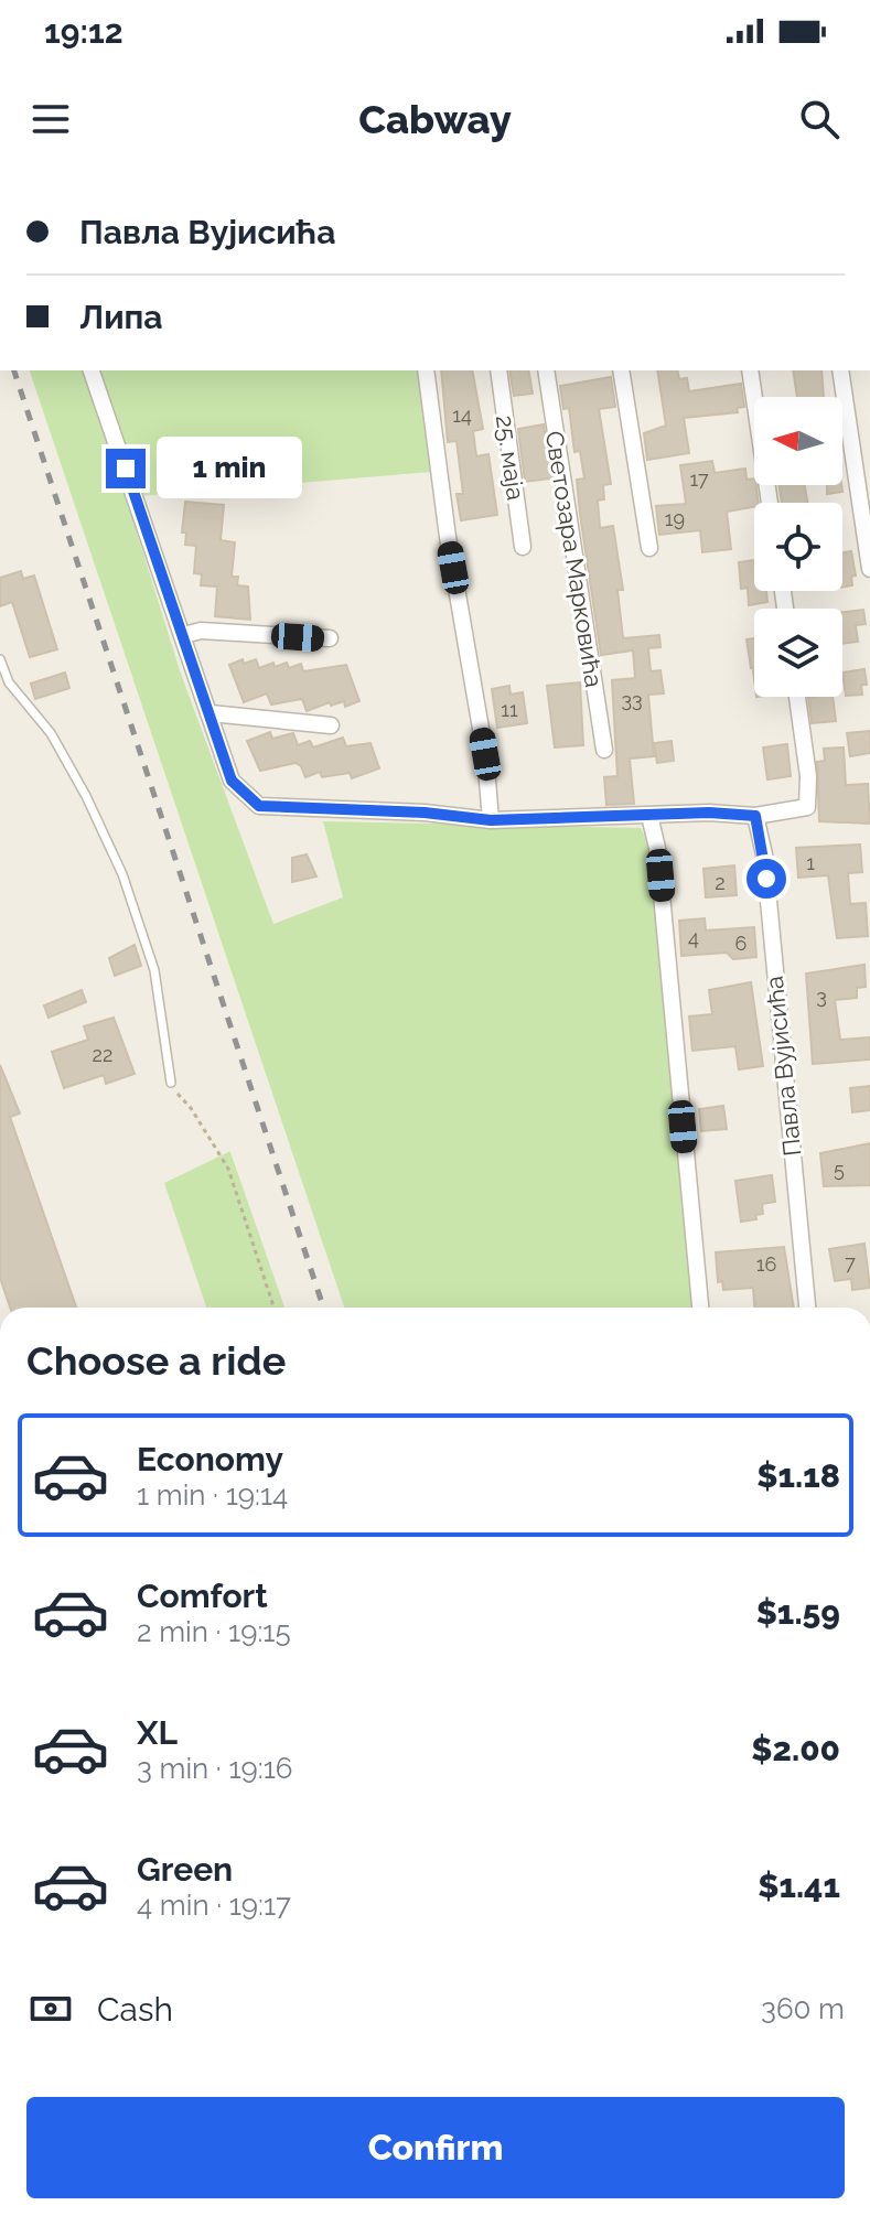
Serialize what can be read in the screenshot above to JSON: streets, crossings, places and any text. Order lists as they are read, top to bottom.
{
  "streets": {
    "street": ["25. маја", "Светозара Марковића", "Павла Вујисића"]
  },
  "house_numbers": [
    "14",
    "17",
    "19",
    "33",
    "11",
    "1",
    "2",
    "4",
    "6",
    "3",
    "22",
    "5",
    "7",
    "16"
  ],
  "north": "left",
  "page": {
    "status": "19:12",
    "header": "Cabway",
    "banner": ["Павла Вујисића", "Липа"],
    "bubble": "1 min",
    "heading": "Choose a ride",
    "list": [
      {
        "name": "Economy",
        "note": "1 min · 19:14",
        "value": "$1.18"
      },
      {
        "name": "Comfort",
        "note": "2 min · 19:15",
        "value": "$1.59"
      },
      {
        "name": "XL",
        "note": "3 min · 19:16",
        "value": "$2.00"
      },
      {
        "name": "Green",
        "note": "4 min · 19:17",
        "value": "$1.41"
      }
    ],
    "pay": ["Cash", "360 m"],
    "buttons": "Confirm"
  }
}
